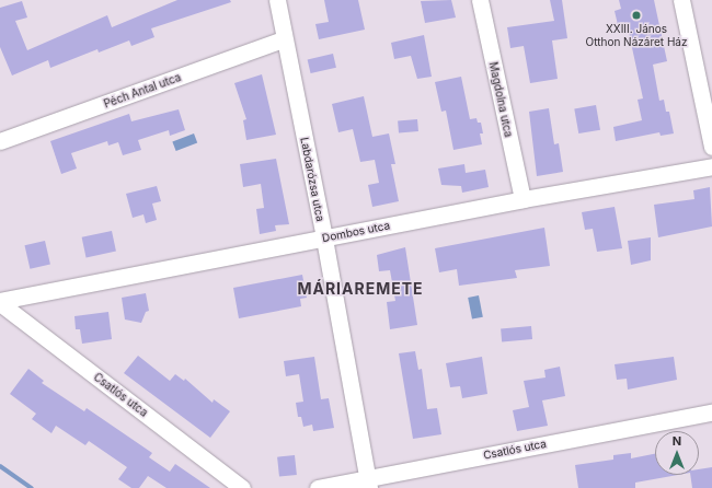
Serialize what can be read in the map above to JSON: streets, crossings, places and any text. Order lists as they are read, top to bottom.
{
  "streets": {
    "street": [
      "Péch Antal utca",
      "Magdolna utca",
      "Labdarózsa utca",
      "Dombos utca",
      "Csatlós utca"
    ]
  },
  "crossings": [
    ["Péch Antal utca", "Labdarózsa utca"],
    ["Magdolna utca", "Dombos utca"],
    ["Labdarózsa utca", "Dombos utca"],
    ["Labdarózsa utca", "Csatlós utca"],
    ["Dombos utca", "Csatlós utca"]
  ],
  "districts": ["MÁRIAREMETE"],
  "places": ["XXIII. János Otthon Názáret Ház"],
  "north": "top"
}
